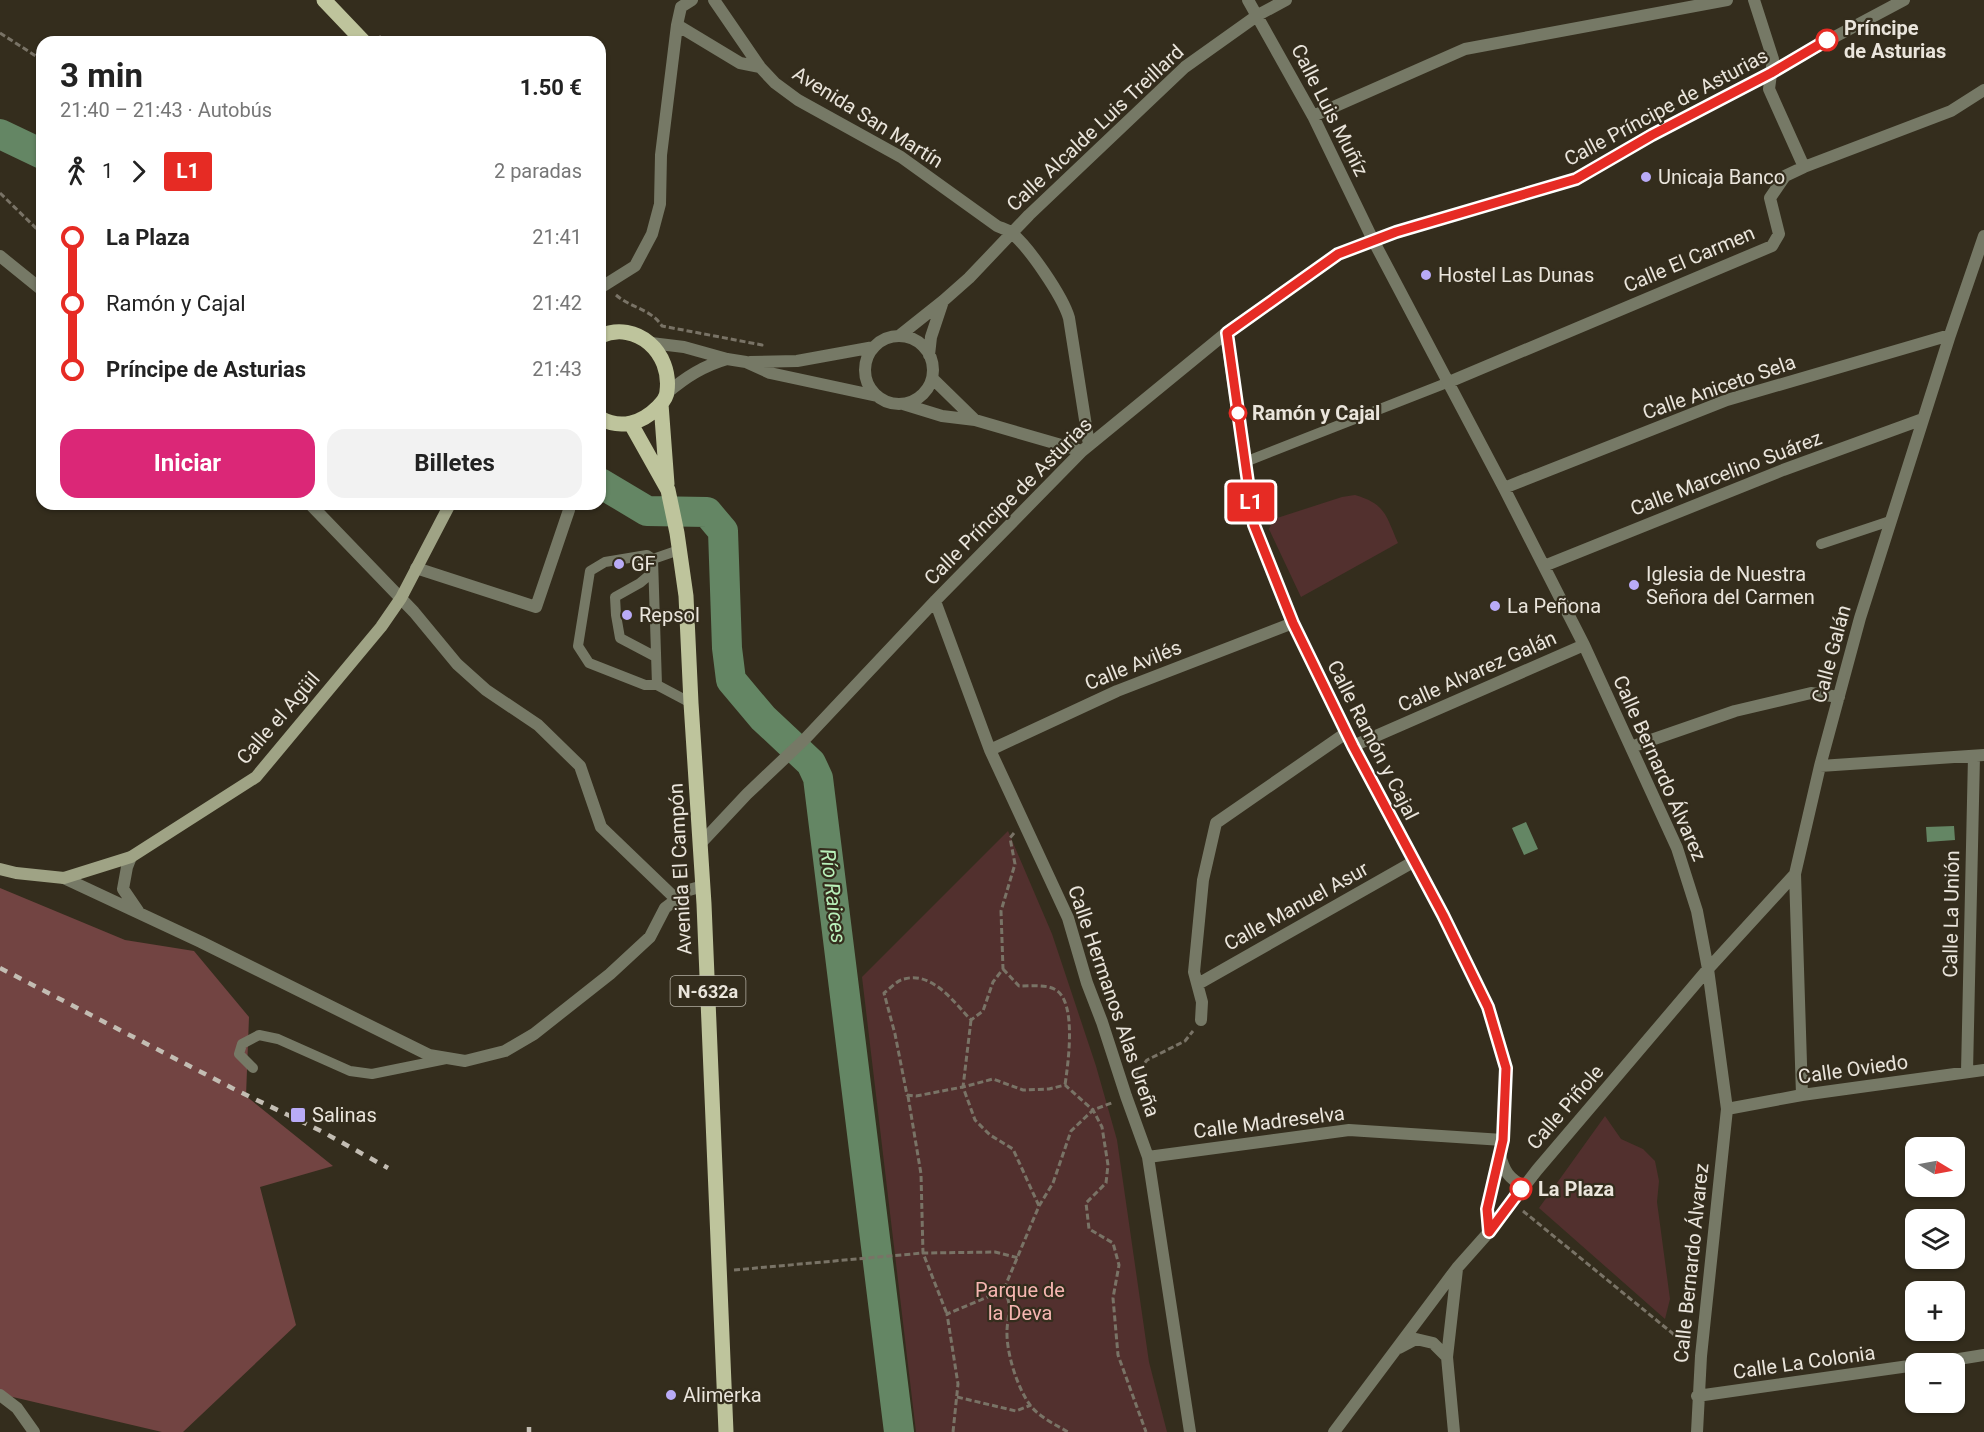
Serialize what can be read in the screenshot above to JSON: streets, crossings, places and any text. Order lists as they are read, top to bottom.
{
  "streets": {
    "main road": ["Avenida El Campón", "N-632a"],
    "street": [
      "Calle Príncipe de Asturias",
      "Calle Luis Muñíz",
      "Avenida San Martín",
      "Calle Alcalde Luis Treillard",
      "Calle El Carmen",
      "Calle Aniceto Sela",
      "Calle Marcelino Suárez",
      "Calle Galán",
      "Calle Avilés",
      "Calle Alvarez Galán",
      "Calle el Agüil",
      "Calle Ramón y Cajal",
      "Calle Bernardo Álvarez",
      "Calle Manuel Asur",
      "Calle La Unión",
      "Calle Hermanos Alas Ureña",
      "Calle Oviedo",
      "Calle Piñole",
      "Calle Madreselva",
      "Calle La Colonia"
    ]
  },
  "crossings": [
    ["Calle Príncipe de Asturias", "Calle Luis Muñíz"],
    ["Calle Príncipe de Asturias", "Avenida San Martín"],
    ["Calle Príncipe de Asturias", "Calle Ramón y Cajal"],
    ["Calle Príncipe de Asturias", "Calle Bernardo Álvarez"],
    ["Calle Príncipe de Asturias", "Avenida El Campón"],
    ["Calle Príncipe de Asturias", "Calle Hermanos Alas Ureña"],
    ["Calle Luis Muñíz", "Calle Alcalde Luis Treillard"],
    ["Calle Luis Muñíz", "Calle Bernardo Álvarez"],
    ["Avenida San Martín", "Calle Alcalde Luis Treillard"],
    ["Calle El Carmen", "Calle Bernardo Álvarez"],
    ["Calle Aniceto Sela", "Calle Galán"],
    ["Calle Aniceto Sela", "Calle Bernardo Álvarez"],
    ["Calle Marcelino Suárez", "Calle Galán"],
    ["Calle Marcelino Suárez", "Calle Bernardo Álvarez"],
    ["Calle Galán", "Calle Oviedo"],
    ["Calle Galán", "Calle Piñole"],
    ["Calle Avilés", "Calle Ramón y Cajal"],
    ["Calle Avilés", "Calle Hermanos Alas Ureña"],
    ["Calle Alvarez Galán", "Calle Ramón y Cajal"],
    ["Calle Alvarez Galán", "Calle Bernardo Álvarez"],
    ["Calle Ramón y Cajal", "Calle Manuel Asur"],
    ["Calle Ramón y Cajal", "Calle Piñole"],
    ["Calle Ramón y Cajal", "Calle Madreselva"],
    ["Calle Bernardo Álvarez", "Calle Oviedo"],
    ["Calle Bernardo Álvarez", "Calle Piñole"],
    ["Calle Bernardo Álvarez", "Calle La Colonia"],
    ["Calle La Unión", "Calle Oviedo"],
    ["Calle Hermanos Alas Ureña", "Calle Madreselva"]
  ],
  "water": ["Río Raices"],
  "parks": ["Parque de la Deva"],
  "places": {
    "other": [
      "Príncipe de Asturias",
      "Unicaja Banco",
      "Hostel Las Dunas",
      "Ramón y Cajal",
      "GF",
      "Iglesia de Nuestra Señora del Carmen",
      "La Peñona",
      "Repsol",
      "La Plaza",
      "Alimerka"
    ],
    "transit": ["Salinas"]
  },
  "lines": ["bus line L1"],
  "north": "right",
  "page": {
    "on_map": "L1",
    "heading": ["3 min", "21:40 – 21:43 · Autobús", "1.50 €"],
    "legs": ["1", "L1", "2 paradas"],
    "list": [
      {
        "name": "La Plaza",
        "value": "21:41"
      },
      {
        "name": "Ramón y Cajal",
        "value": "21:42"
      },
      {
        "name": "Príncipe de Asturias",
        "value": "21:43"
      }
    ],
    "buttons": ["Iniciar", "Billetes"],
    "map_buttons": ["+", "−"]
  }
}
